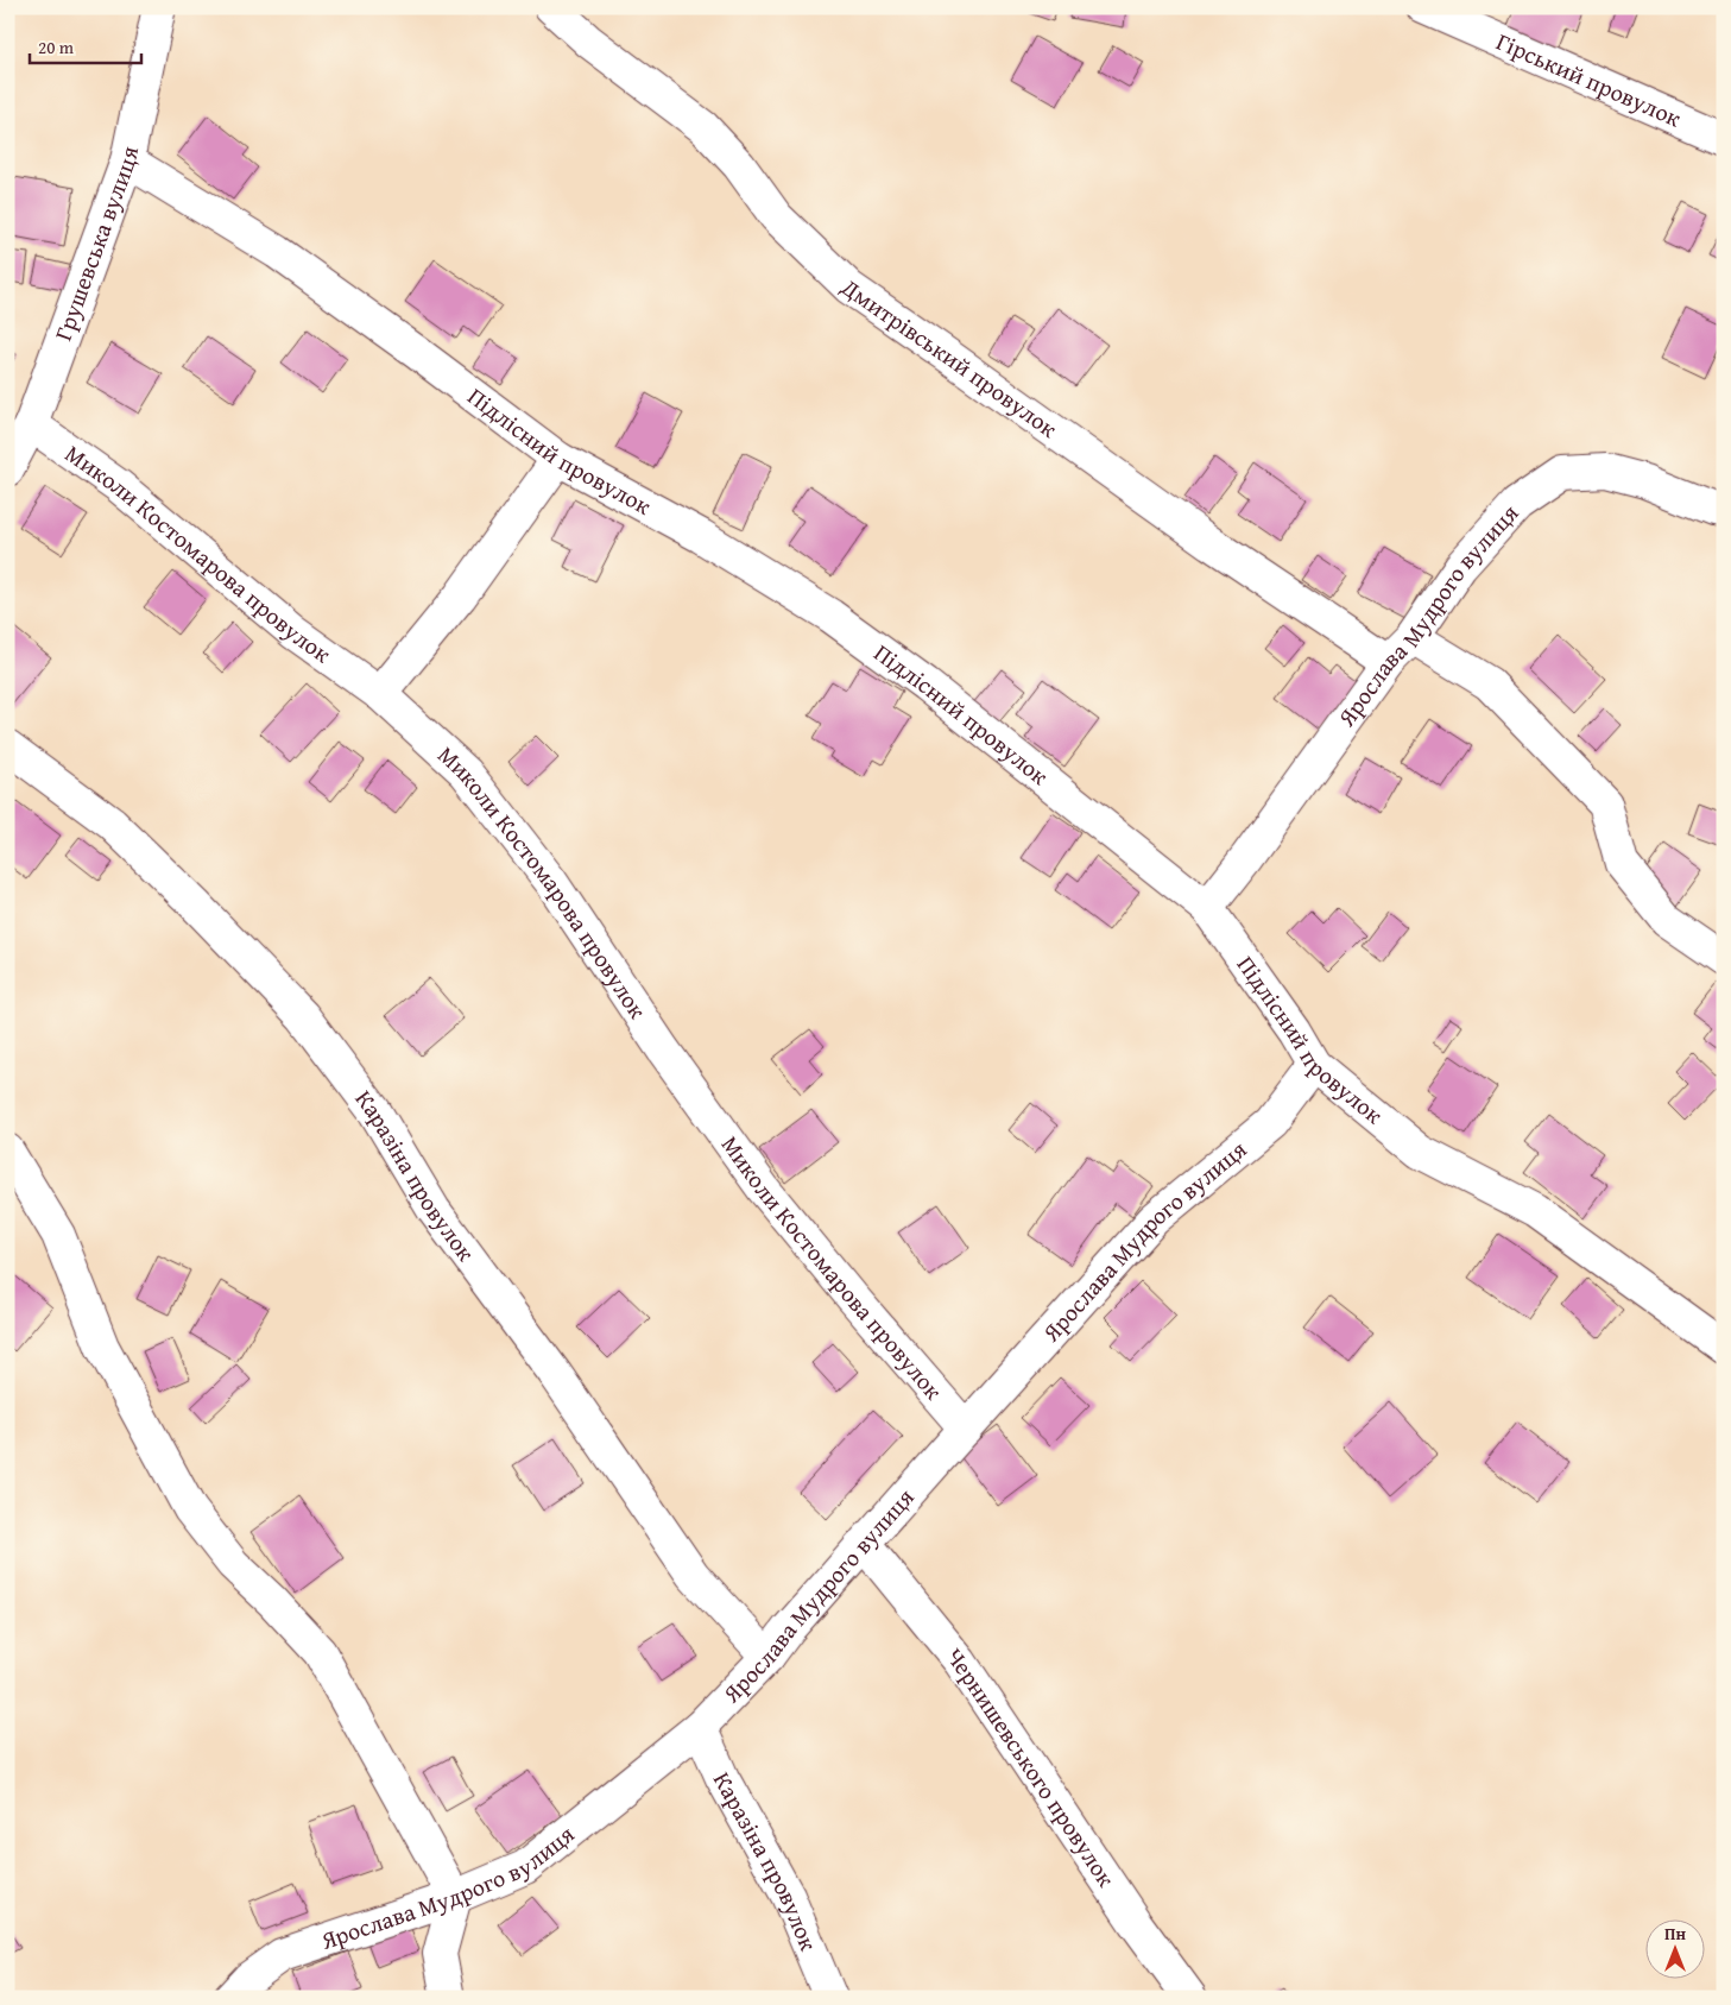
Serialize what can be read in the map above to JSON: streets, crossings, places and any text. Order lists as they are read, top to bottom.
{
  "streets": {
    "street": [
      "Гірський провулок",
      "Грушевська вулиця",
      "Дмитрівський провулок",
      "Підлісний провулок",
      "Миколи Костомарова провулок",
      "Ярослава Мудрого вулиця",
      "Каразіна провулок",
      "Чернишевського провулок"
    ]
  },
  "crossings": [
    ["Грушевська вулиця", "Підлісний провулок"],
    ["Грушевська вулиця", "Миколи Костомарова провулок"],
    ["Дмитрівський провулок", "Ярослава Мудрого вулиця"],
    ["Підлісний провулок", "Ярослава Мудрого вулиця"],
    ["Миколи Костомарова провулок", "Ярослава Мудрого вулиця"],
    ["Ярослава Мудрого вулиця", "Каразіна провулок"],
    ["Ярослава Мудрого вулиця", "Чернишевського провулок"]
  ],
  "scale_bar": "20 m",
  "north": "top"
}
